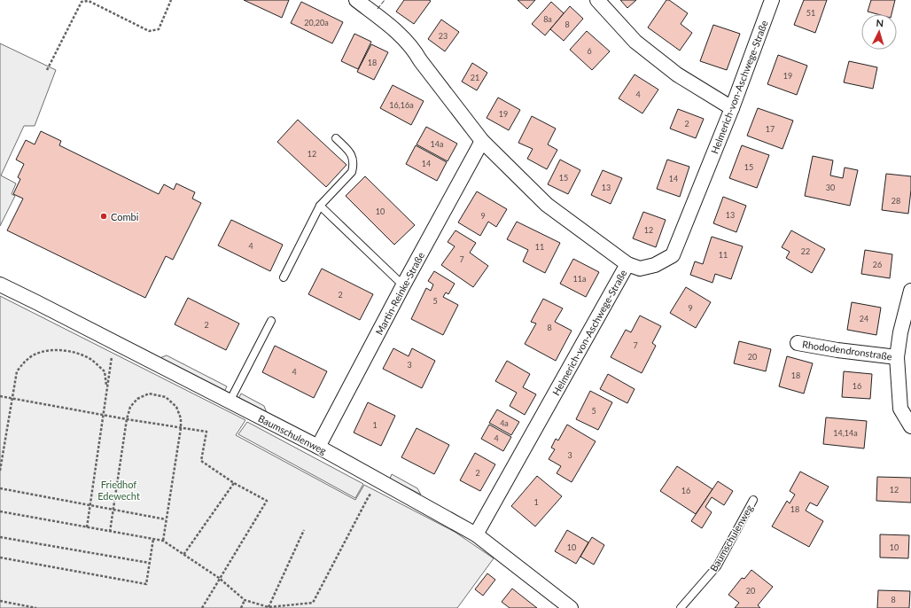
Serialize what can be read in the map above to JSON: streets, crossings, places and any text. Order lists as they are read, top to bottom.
{
  "streets": {
    "street": [
      "Helmerich-von-Aschwege-Straße",
      "Martin-Reinke-Straße",
      "Rhododendronstraße",
      "Baumschulenweg"
    ]
  },
  "crossings": [
    ["Helmerich-von-Aschwege-Straße", "Baumschulenweg"],
    ["Martin-Reinke-Straße", "Baumschulenweg"]
  ],
  "parks": ["Friedhof Edewecht"],
  "places": ["Combi"],
  "house_numbers": [
    "51",
    "8a",
    "20,20a",
    "8",
    "23",
    "6",
    "18",
    "19",
    "21",
    "4",
    "16,16a",
    "19",
    "2",
    "17",
    "14a",
    "12",
    "14",
    "15",
    "15",
    "14",
    "13",
    "30",
    "28",
    "10",
    "13",
    "9",
    "12",
    "4",
    "11",
    "22",
    "11",
    "7",
    "26",
    "11a",
    "2",
    "5",
    "9",
    "24",
    "2",
    "8",
    "7",
    "20",
    "3",
    "4",
    "18",
    "16",
    "5",
    "4a",
    "1",
    "14,14a",
    "4",
    "3",
    "2",
    "12",
    "16",
    "1",
    "18",
    "10",
    "10",
    "20",
    "8"
  ],
  "north": "top"
}
